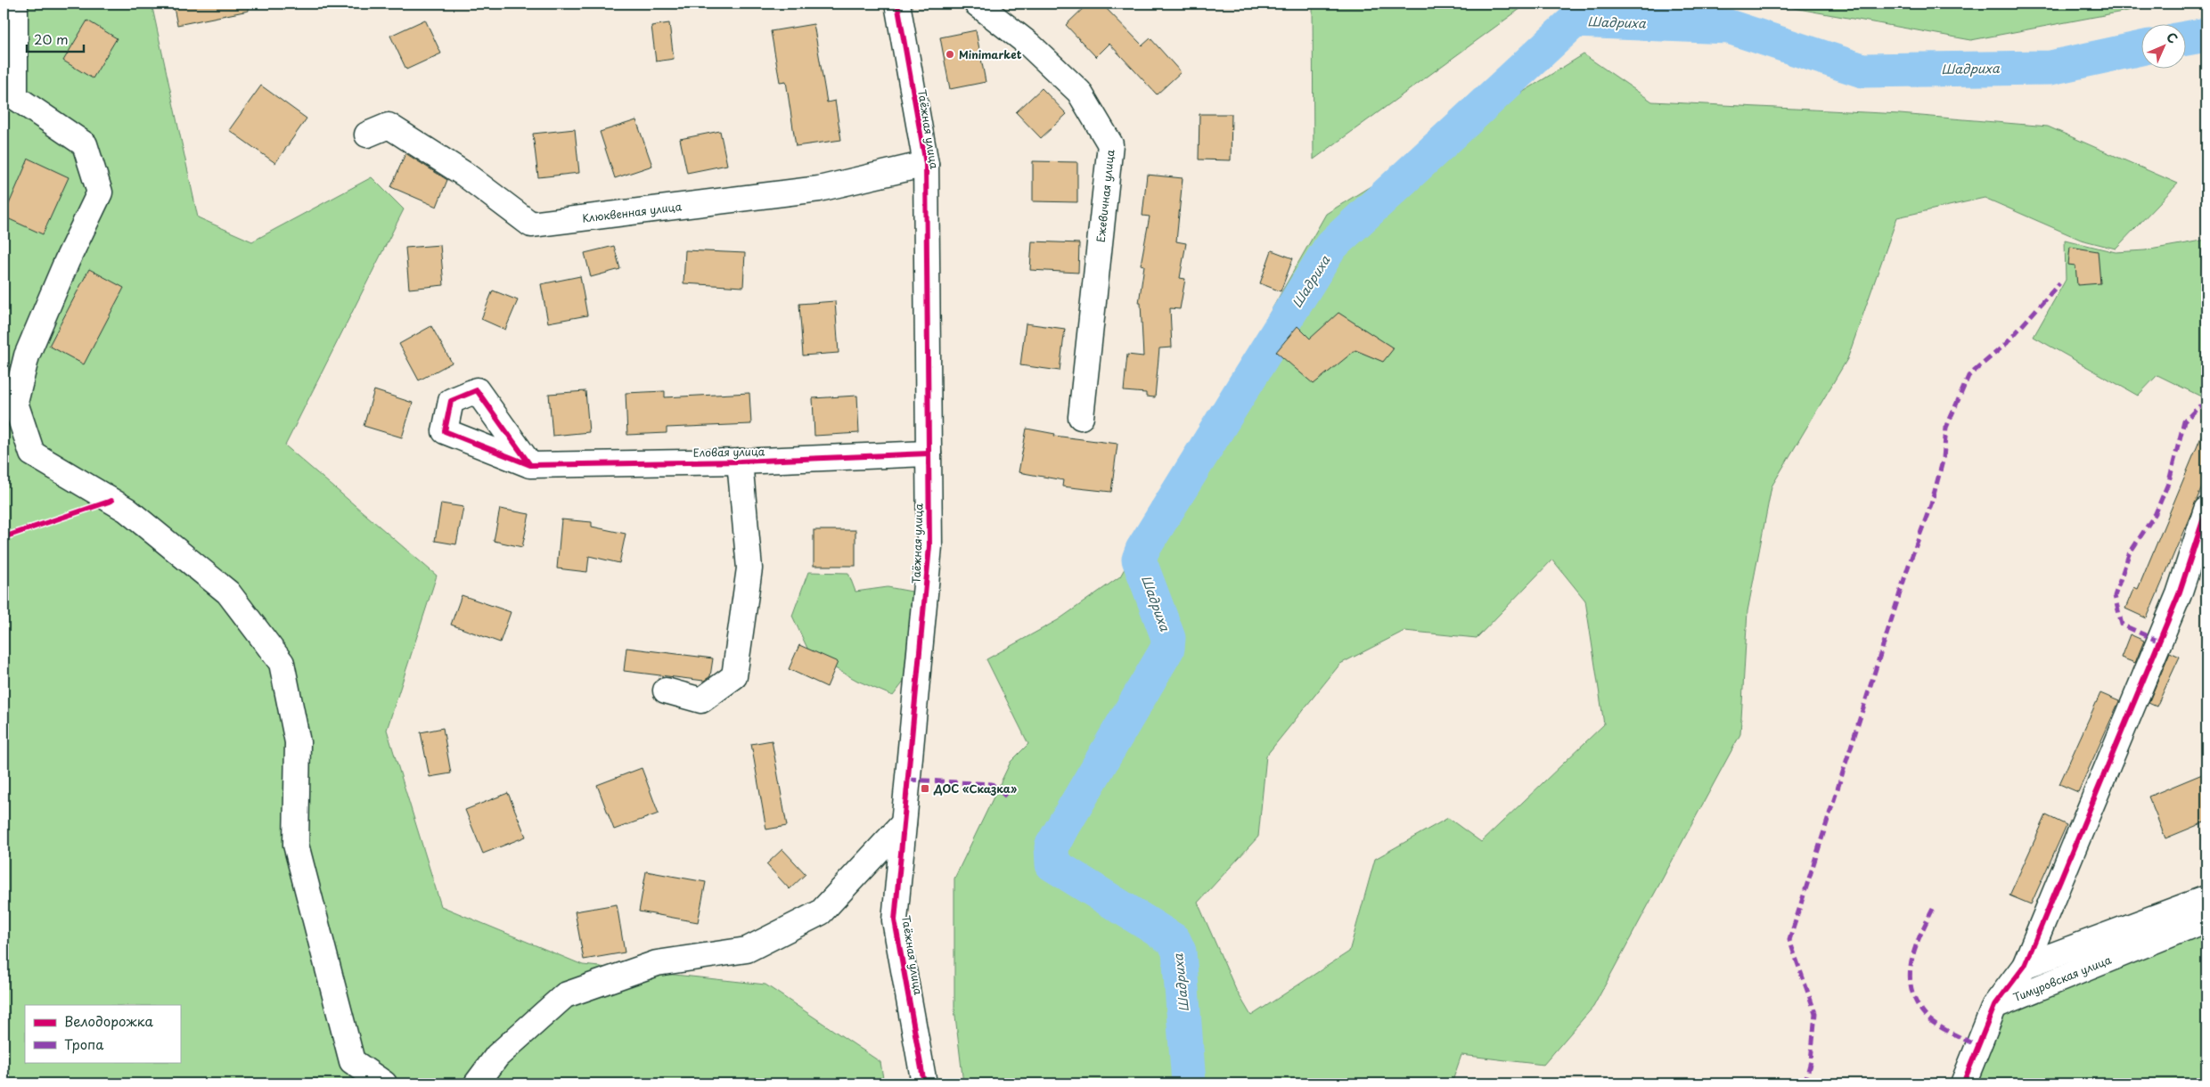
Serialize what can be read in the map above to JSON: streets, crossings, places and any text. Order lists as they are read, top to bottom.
{
  "streets": {
    "street": [
      "Таёжная улица",
      "Ежевичная улица",
      "Клюквенная улица",
      "Еловая улица",
      "Тимуровская улица"
    ]
  },
  "crossings": [
    ["Таёжная улица", "Клюквенная улица"],
    ["Таёжная улица", "Еловая улица"]
  ],
  "water": ["Шадриха"],
  "places": {
    "other": ["Minimarket"],
    "transit": ["ДОС «Сказка»"]
  },
  "legend": ["Велодорожка", "Тропа"],
  "scale_bar": "20 m",
  "north": "top right"
}
